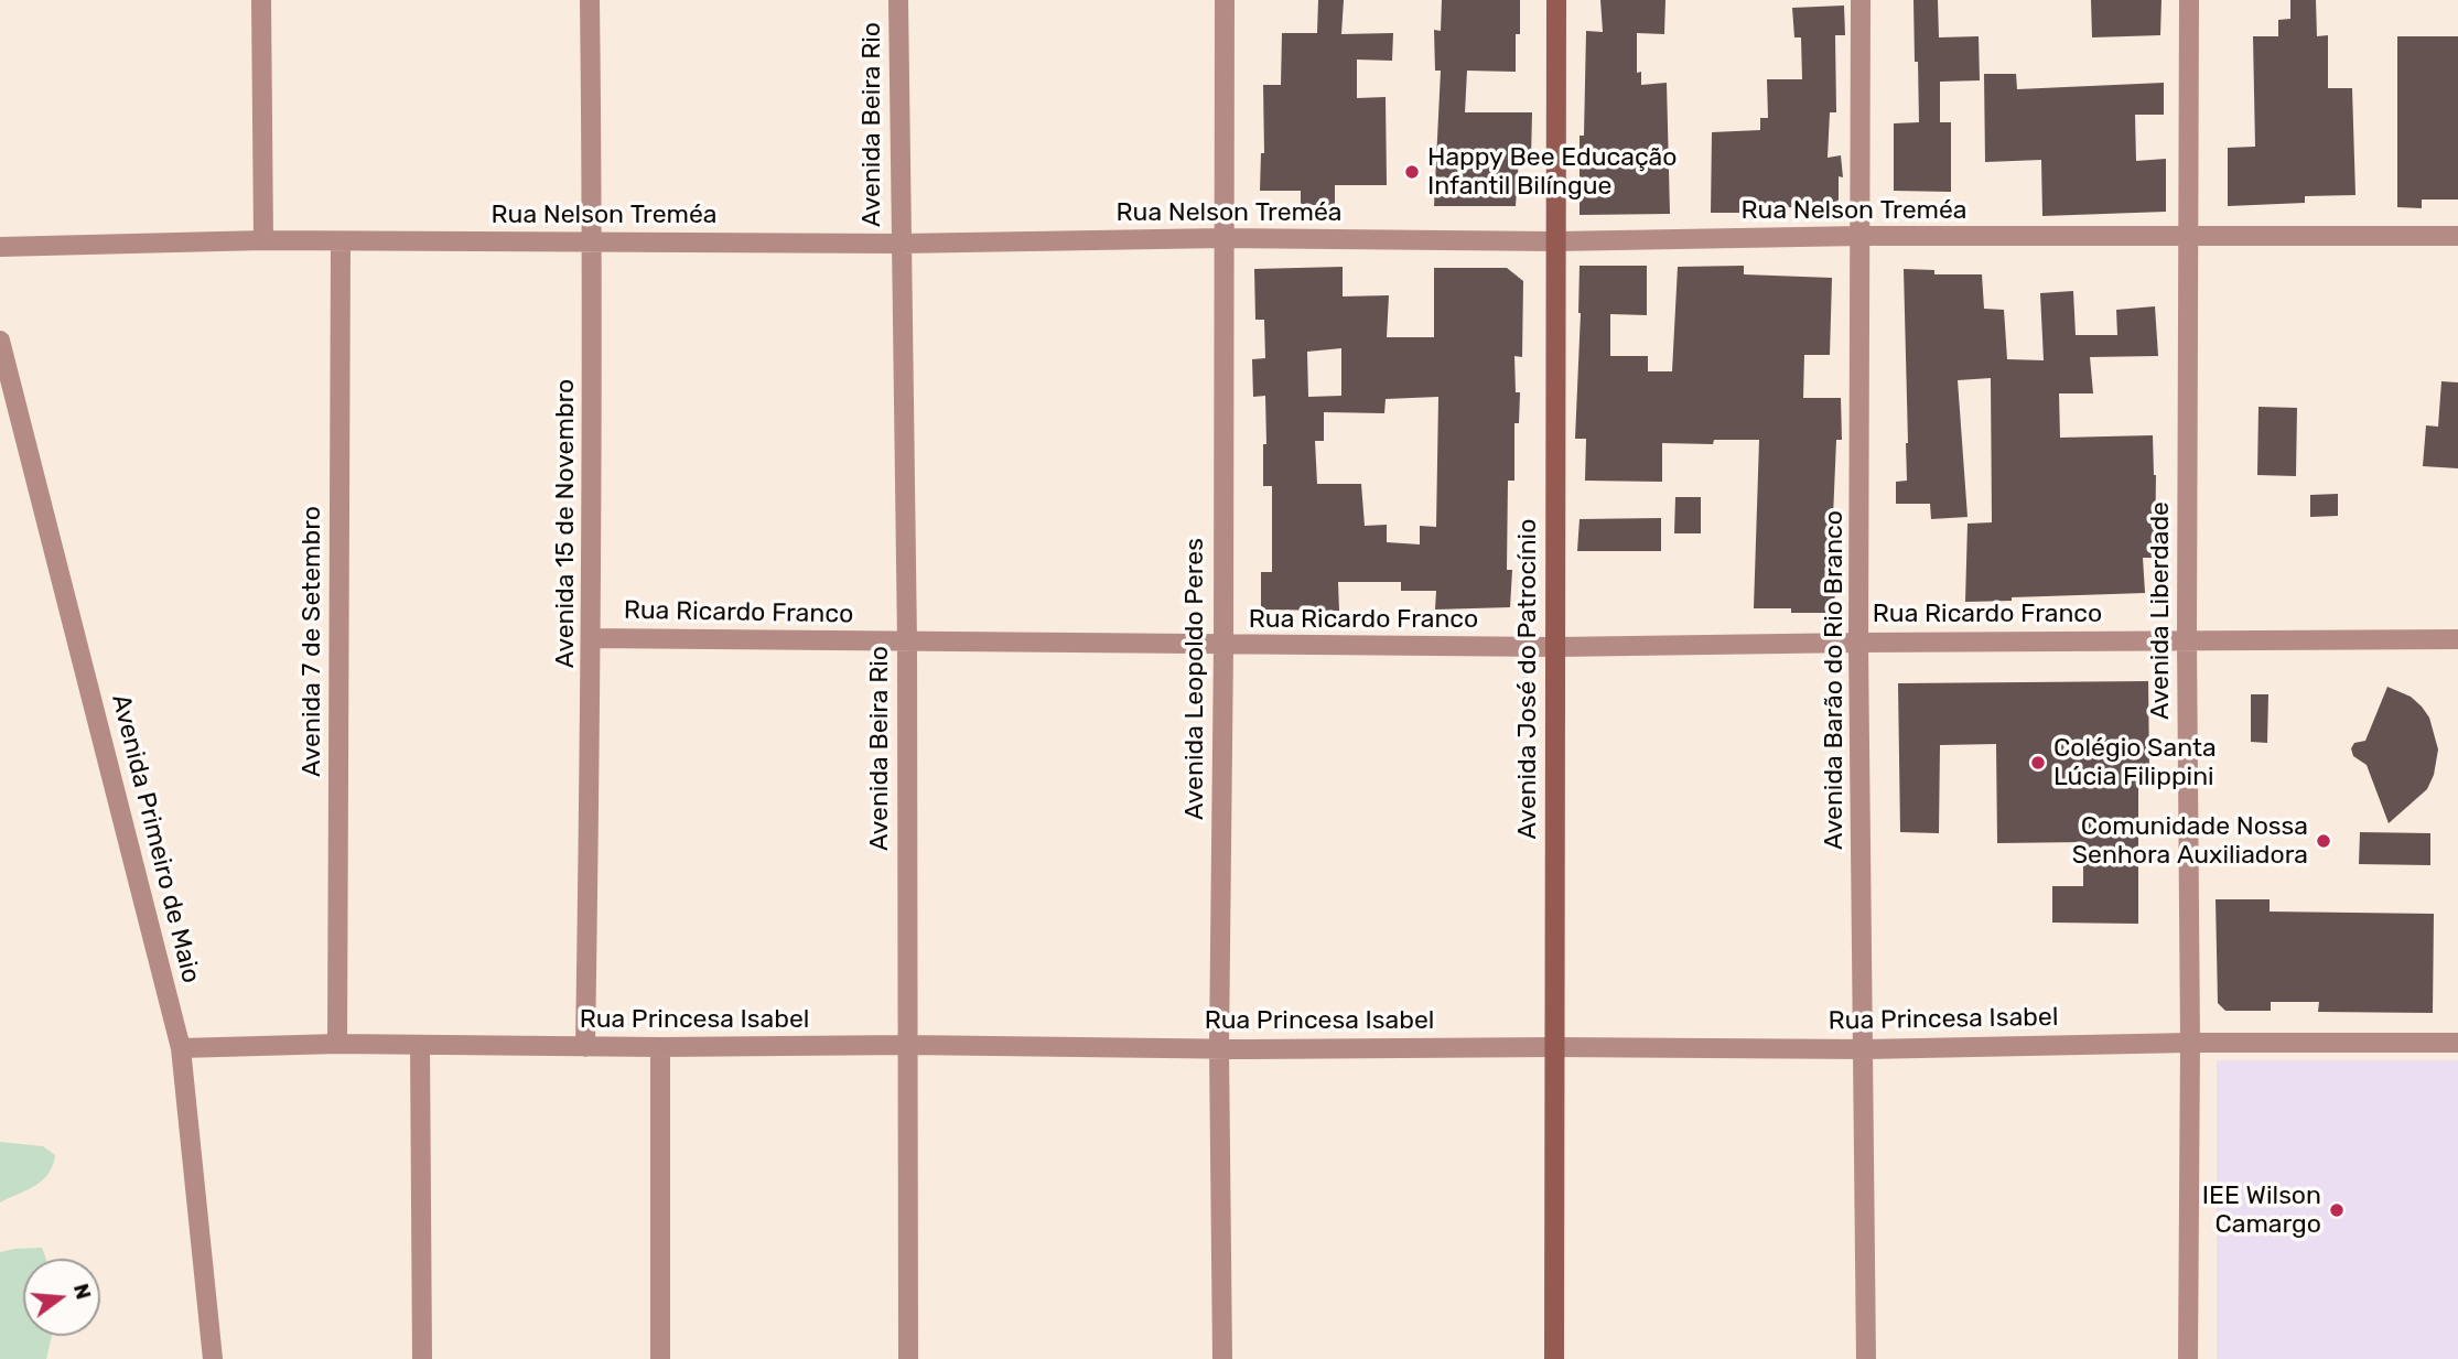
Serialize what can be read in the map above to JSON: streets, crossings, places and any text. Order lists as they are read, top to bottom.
{
  "streets": {
    "street": [
      "Avenida Beira Rio",
      "Rua Nelson Treméa",
      "Avenida 15 de Novembro",
      "Avenida Liberdade",
      "Rua Ricardo Franco",
      "Avenida 7 de Setembro",
      "Avenida Leopoldo Peres",
      "Avenida José do Patrocínio",
      "Avenida Barão do Rio Branco",
      "Avenida Primeiro de Maio",
      "Rua Princesa Isabel"
    ]
  },
  "crossings": [
    ["Avenida Beira Rio", "Rua Nelson Treméa"],
    ["Avenida Beira Rio", "Rua Ricardo Franco"],
    ["Avenida Beira Rio", "Rua Princesa Isabel"],
    ["Rua Nelson Treméa", "Avenida 15 de Novembro"],
    ["Rua Nelson Treméa", "Avenida Liberdade"],
    ["Rua Nelson Treméa", "Avenida 7 de Setembro"],
    ["Rua Nelson Treméa", "Avenida Leopoldo Peres"],
    ["Rua Nelson Treméa", "Avenida José do Patrocínio"],
    ["Rua Nelson Treméa", "Avenida Barão do Rio Branco"],
    ["Avenida 15 de Novembro", "Rua Ricardo Franco"],
    ["Avenida 15 de Novembro", "Rua Princesa Isabel"],
    ["Avenida Liberdade", "Rua Ricardo Franco"],
    ["Avenida Liberdade", "Rua Princesa Isabel"],
    ["Rua Ricardo Franco", "Avenida Leopoldo Peres"],
    ["Rua Ricardo Franco", "Avenida José do Patrocínio"],
    ["Rua Ricardo Franco", "Avenida Barão do Rio Branco"],
    ["Avenida 7 de Setembro", "Rua Princesa Isabel"],
    ["Avenida Leopoldo Peres", "Rua Princesa Isabel"],
    ["Avenida José do Patrocínio", "Rua Princesa Isabel"],
    ["Avenida Barão do Rio Branco", "Rua Princesa Isabel"],
    ["Avenida Primeiro de Maio", "Rua Princesa Isabel"]
  ],
  "places": [
    "Happy Bee Educação Infantil Bilíngue",
    "Colégio Santa Lúcia Filippini",
    "Comunidade Nossa Senhora Auxiliadora",
    "IEE Wilson Camargo"
  ],
  "north": "right"
}
